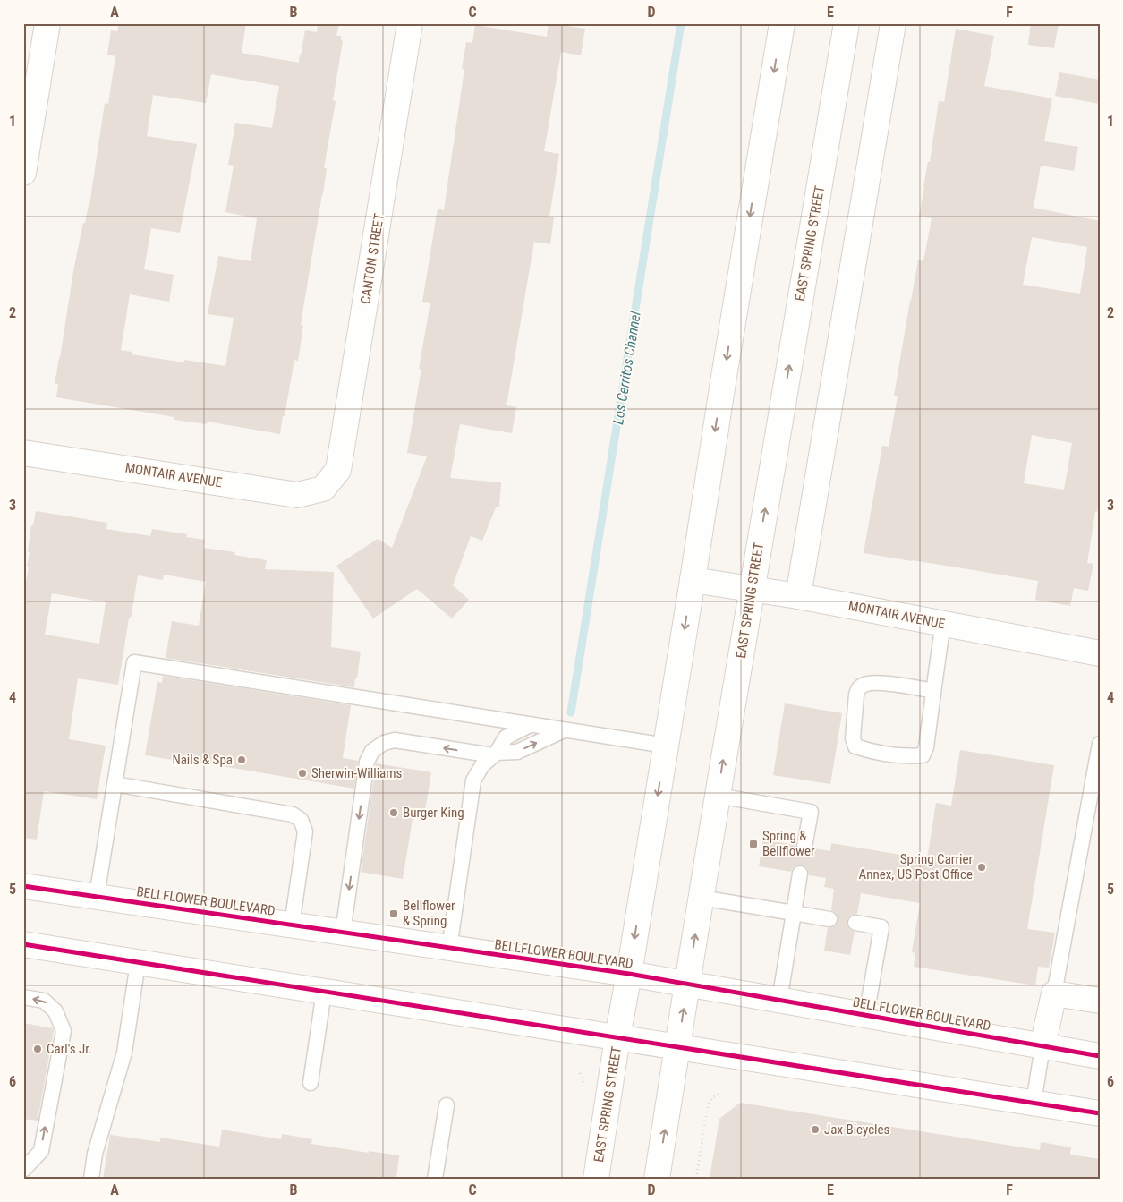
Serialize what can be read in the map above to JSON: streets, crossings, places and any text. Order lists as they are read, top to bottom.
{
  "streets": {
    "main road": [
      "EAST SPRING STREET",
      "CANTON STREET",
      "MONTAIR AVENUE",
      "BELLFLOWER BOULEVARD"
    ]
  },
  "crossings": [
    ["EAST SPRING STREET", "MONTAIR AVENUE"],
    ["EAST SPRING STREET", "BELLFLOWER BOULEVARD"],
    ["CANTON STREET", "MONTAIR AVENUE"]
  ],
  "water": ["Los Cerritos Channel"],
  "places": {
    "other": [
      "Nails & Spa",
      "Sherwin-Williams",
      "Burger King",
      "Spring Carrier Annex, US Post Office",
      "Carl's Jr.",
      "Jax Bicycles"
    ],
    "transit": ["Spring & Bellflower", "Bellflower & Spring"]
  },
  "grid": {
    "columns": [
      "A",
      "B",
      "C",
      "D",
      "E",
      "F"
    ],
    "rows": [
      "1",
      "2",
      "3",
      "4",
      "5",
      "6"
    ]
  }
}
